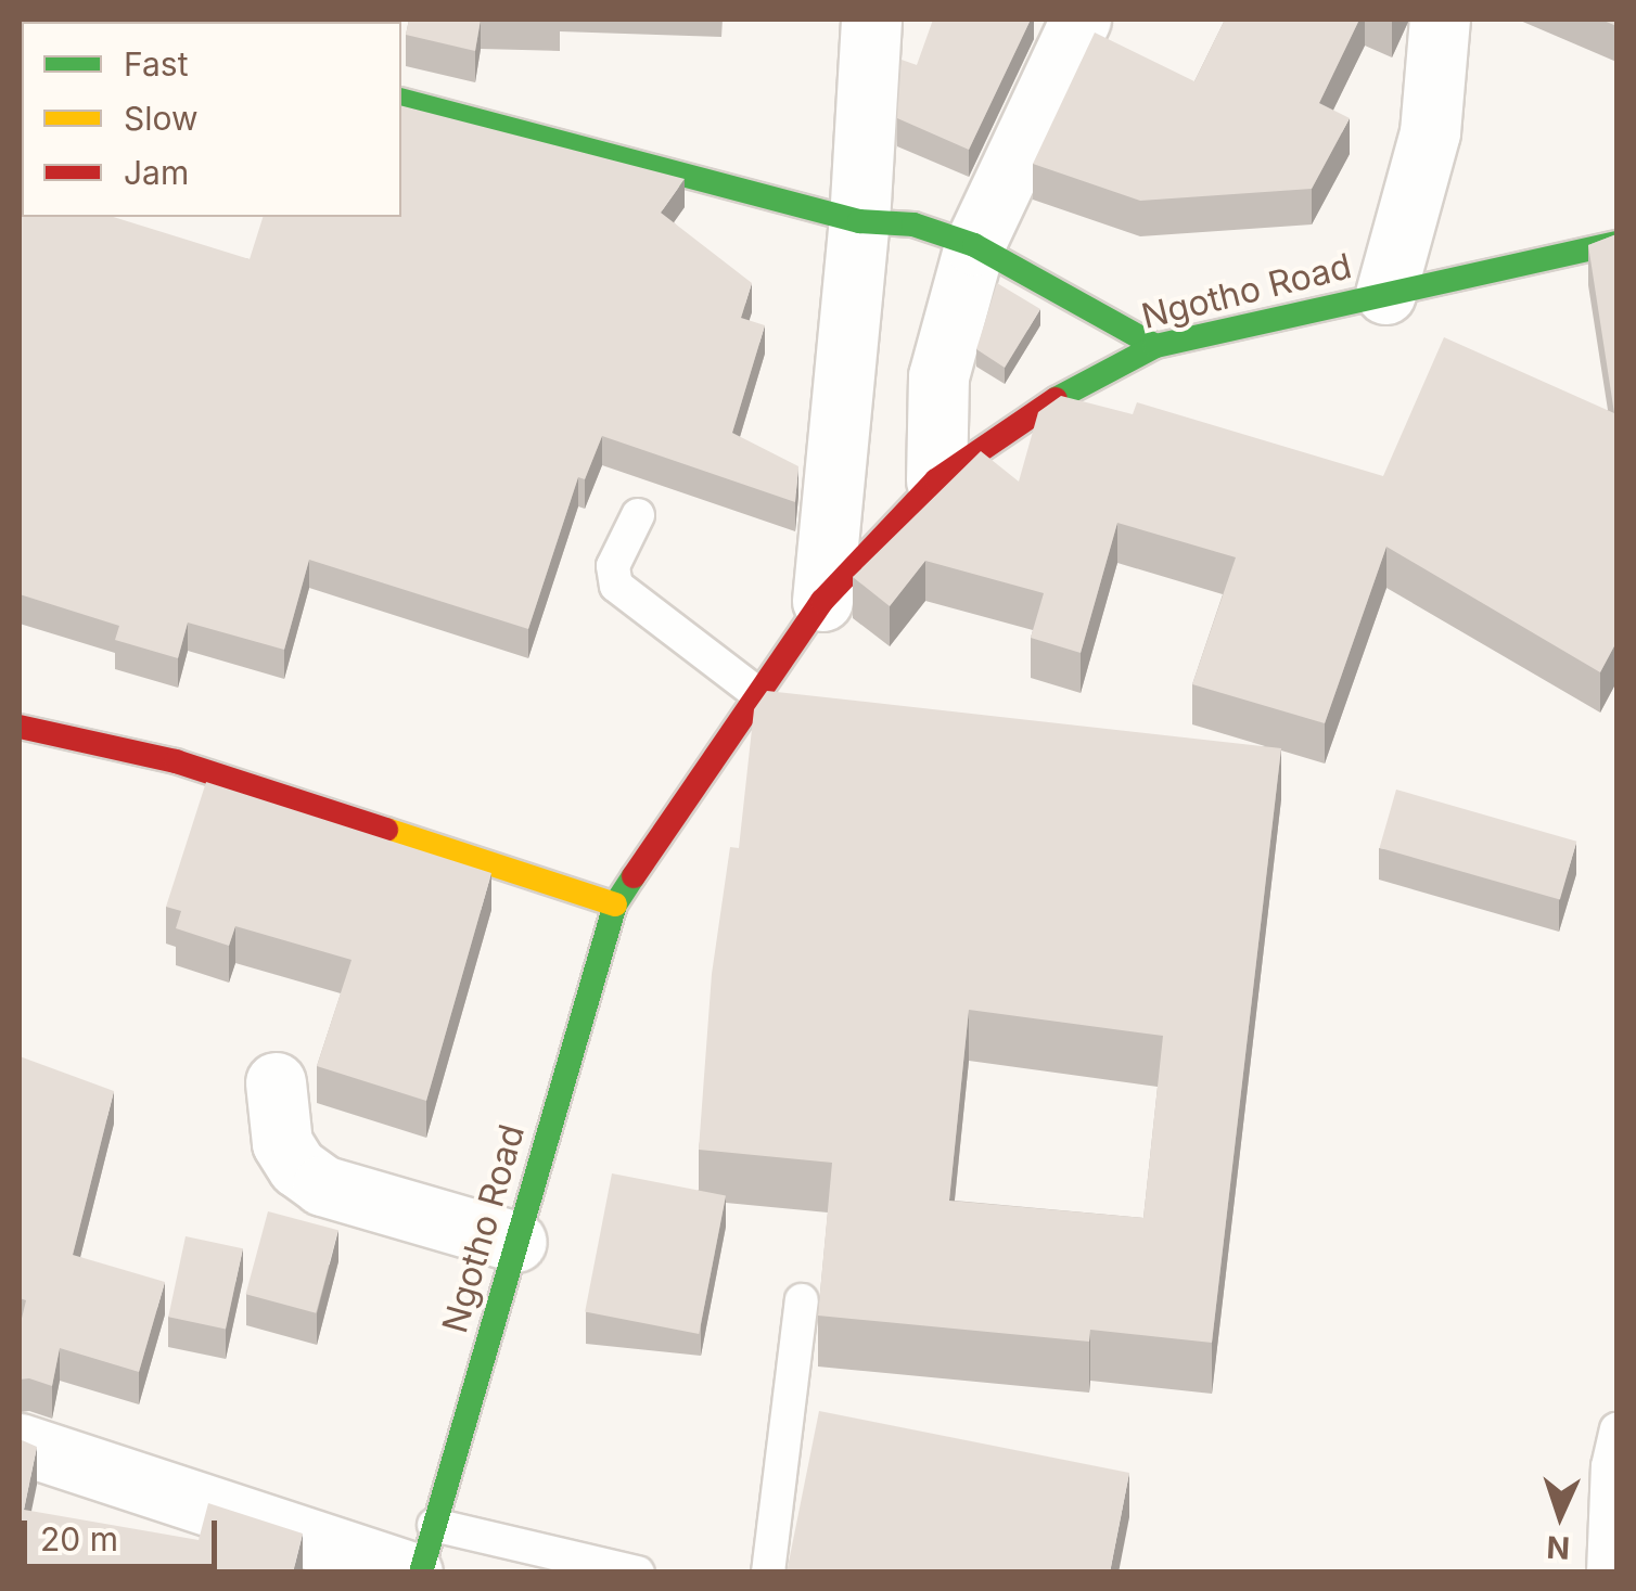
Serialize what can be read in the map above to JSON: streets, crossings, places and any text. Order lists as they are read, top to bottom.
{
  "streets": {
    "street": ["Ngotho Road"]
  },
  "legend": ["Fast", "Slow", "Jam"],
  "scale_bar": "20 m",
  "north": "bottom"
}
